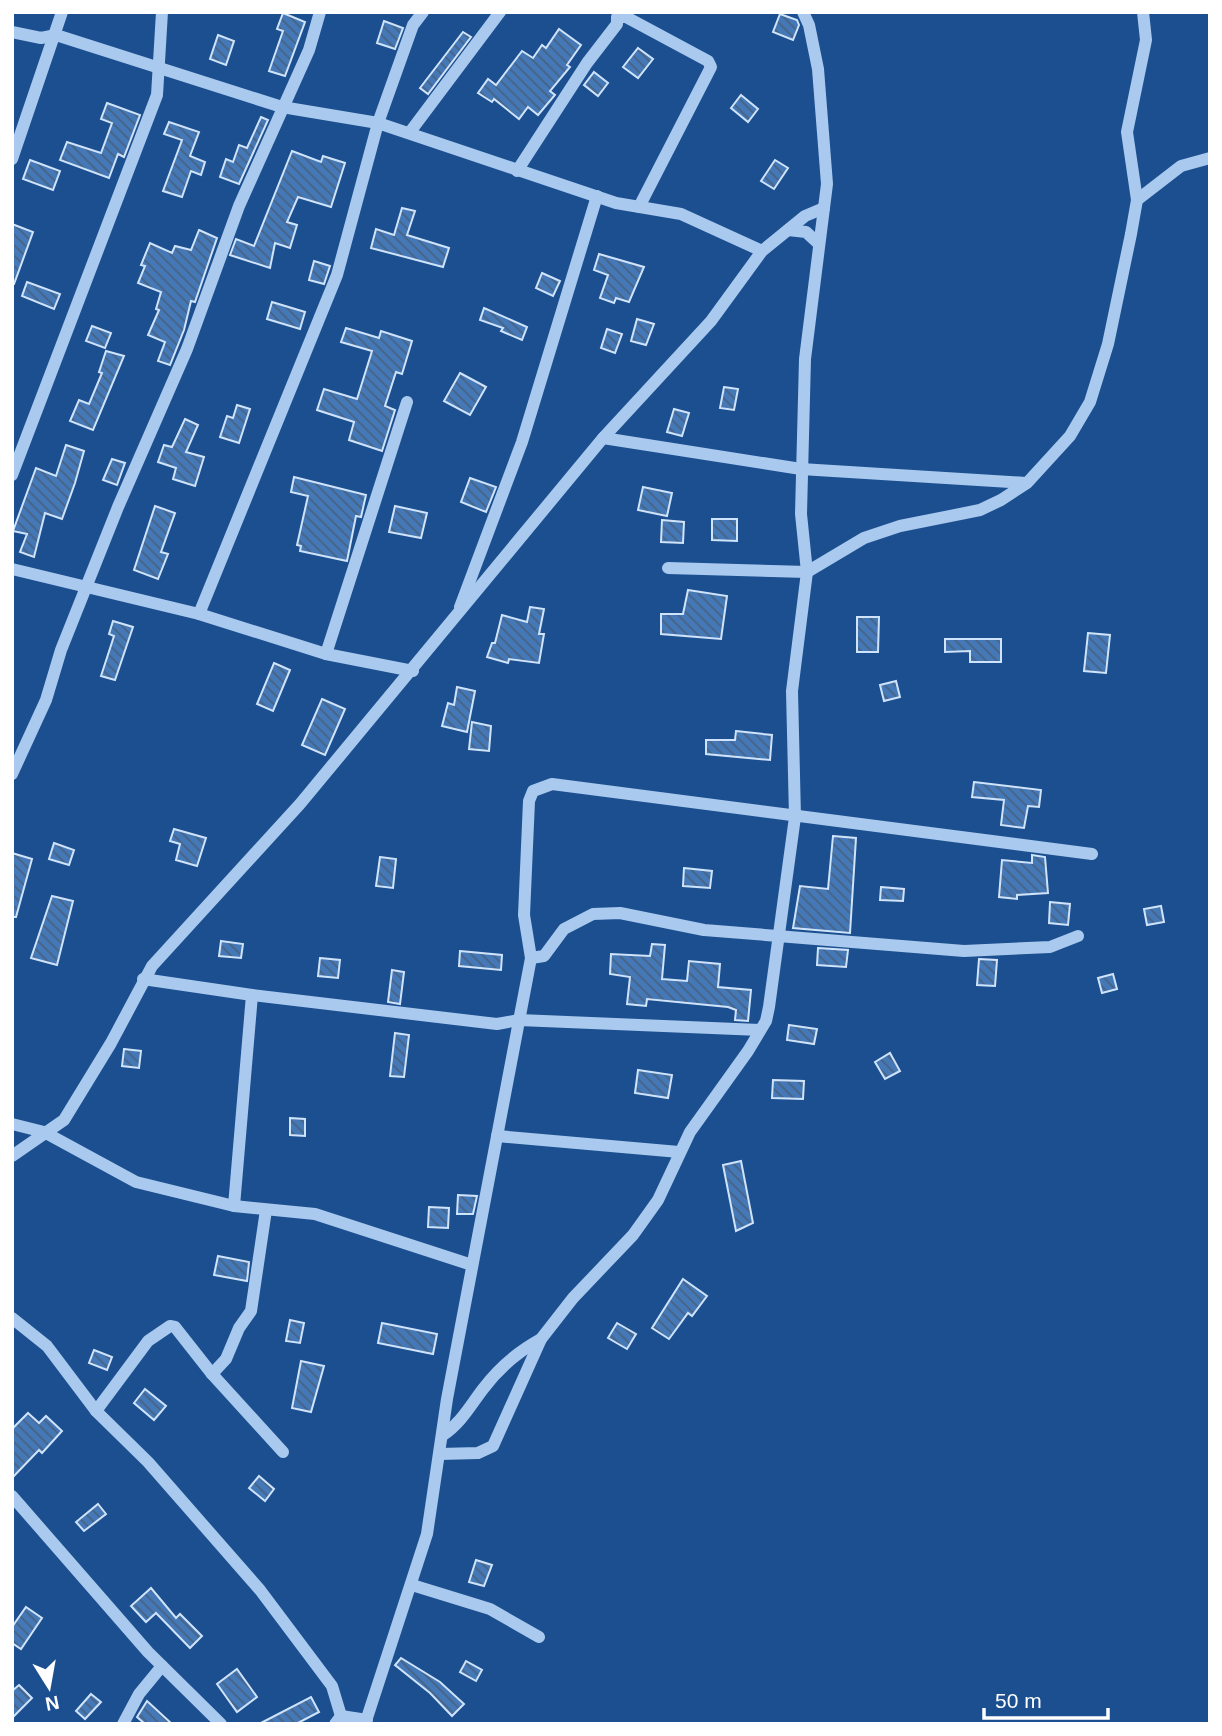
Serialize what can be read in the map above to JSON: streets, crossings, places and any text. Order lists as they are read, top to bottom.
{
  "scale_bar": "50 m",
  "north": "bottom"
}
